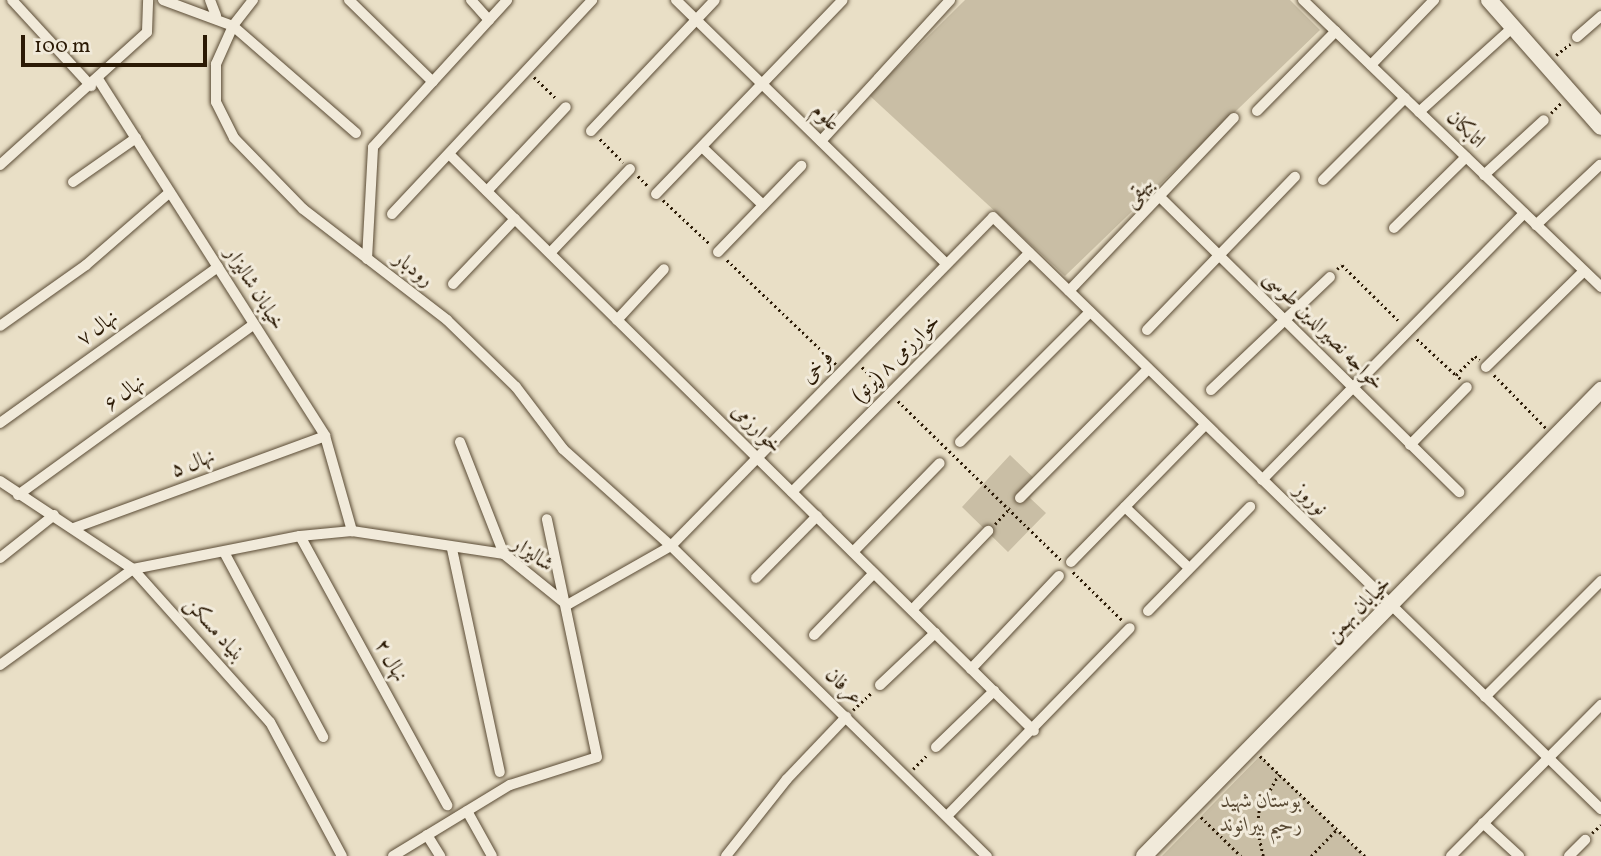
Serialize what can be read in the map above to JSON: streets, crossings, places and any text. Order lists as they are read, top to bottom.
{
  "streets": {
    "street": [
      "علوم",
      "اتابکان",
      "بیهقی",
      "رودبار",
      "خیابان شالیزار",
      "نهال ۷",
      "خواجه نصیرالدین طوسی",
      "خوارزمی ۸ (پرتو)",
      "فرخی",
      "نهال ۶",
      "خوارزمی",
      "نهال ۵",
      "نوروز",
      "شالیزار",
      "خیابان بهمن",
      "بنیاد مسکن",
      "نهال ۲",
      "عرفان"
    ]
  },
  "crossings": [
    ["علوم", "فرخی"],
    ["بیهقی", "خواجه نصیرالدین طوسی"],
    ["بیهقی", "نوروز"],
    ["رودبار", "فرخی"],
    ["رودبار", "عرفان"],
    ["خیابان شالیزار", "نهال ۷"],
    ["خیابان شالیزار", "نهال ۶"],
    ["خیابان شالیزار", "نهال ۵"],
    ["خیابان شالیزار", "شالیزار"],
    ["خوارزمی ۸ (پرتو)", "خوارزمی"],
    ["خوارزمی ۸ (پرتو)", "نوروز"],
    ["فرخی", "خوارزمی"],
    ["فرخی", "نوروز"],
    ["فرخی", "عرفان"],
    ["نهال ۶", "بنیاد مسکن"],
    ["نهال ۵", "بنیاد مسکن"],
    ["نوروز", "خیابان بهمن"],
    ["شالیزار", "بنیاد مسکن"],
    ["شالیزار", "نهال ۲"]
  ],
  "parks": ["بوستان شهید رحیم بیرانوند"],
  "scale_bar": "100 m"
}
